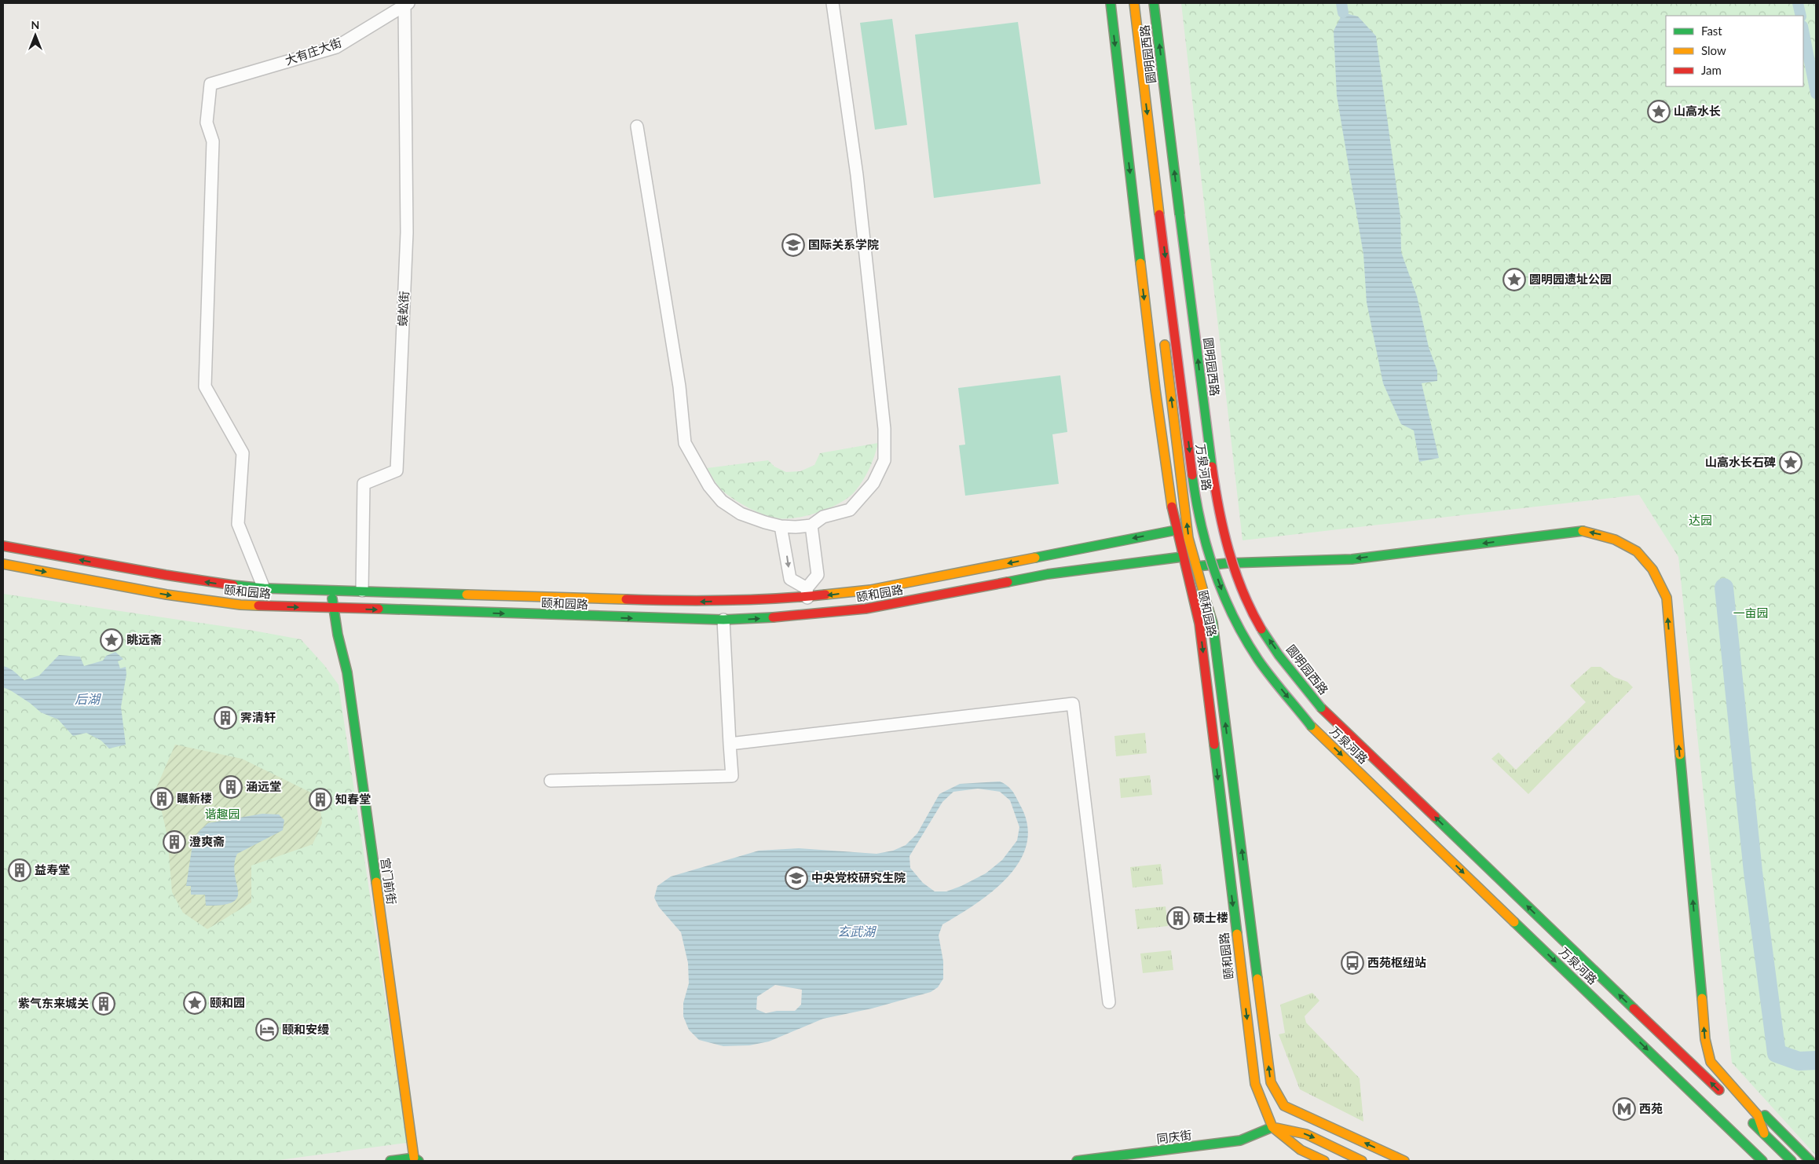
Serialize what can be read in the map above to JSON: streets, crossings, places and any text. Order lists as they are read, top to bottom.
{
  "streets": {
    "main road": [
      "圆明园西路",
      "万泉河路",
      "颐和园路",
      "宫门前街",
      "同庆街"
    ],
    "street": ["大有庄大街", "蜈蚣街"]
  },
  "crossings": [
    ["大有庄大街", "蜈蚣街"],
    ["大有庄大街", "颐和园路"],
    ["圆明园西路", "万泉河路"],
    ["蜈蚣街", "颐和园路"],
    ["颐和园路", "宫门前街"],
    ["颐和园路", "同庆街"]
  ],
  "water": ["后湖", "玄武湖"],
  "parks": ["达园", "一亩园", "谐趣园"],
  "places": {
    "place": [
      "山高水长",
      "圆明园遗址公园",
      "山高水长石碑",
      "眺远斋",
      "颐和园"
    ],
    "school or university": ["国际关系学院", "中央党校研究生院"],
    "building": [
      "霁清轩",
      "涵远堂",
      "瞩新楼",
      "知春堂",
      "澄爽斋",
      "益寿堂",
      "硕士楼",
      "紫气东来城关"
    ],
    "bus stop": ["西苑枢纽站"],
    "hotel": ["颐和安缦"],
    "metro station": ["西苑"]
  },
  "legend": ["Fast", "Slow", "Jam"],
  "north": "top"
}
